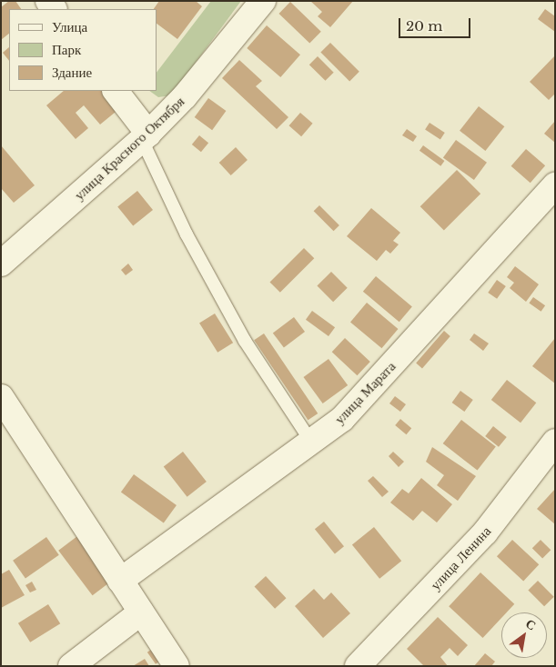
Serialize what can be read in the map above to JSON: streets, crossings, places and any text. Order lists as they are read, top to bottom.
{
  "streets": {
    "street": ["улица Красного Октября", "улица Марата", "улица Ленина"]
  },
  "legend": ["Улица", "Парк", "Здание"],
  "scale_bar": "20 m",
  "north": "top right"
}
